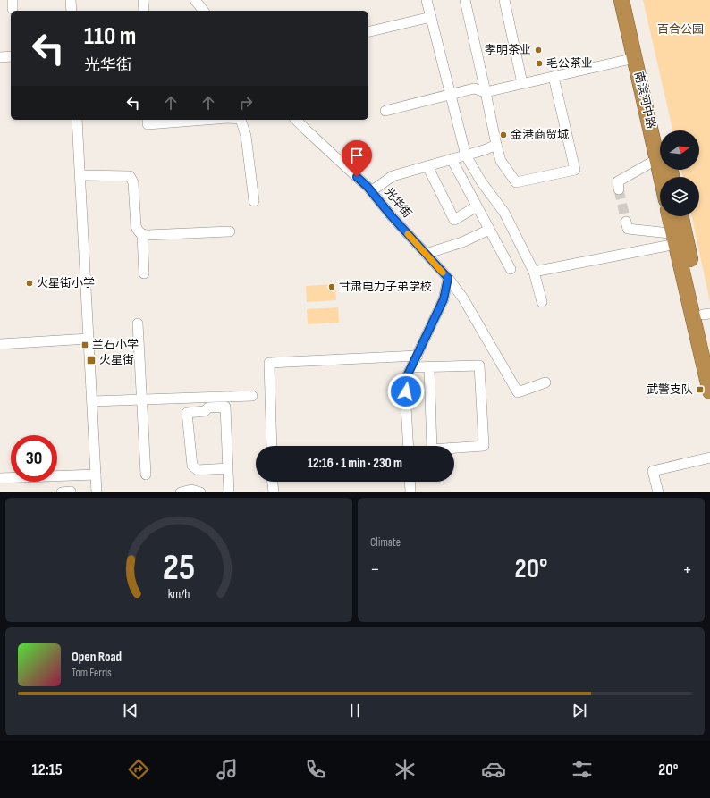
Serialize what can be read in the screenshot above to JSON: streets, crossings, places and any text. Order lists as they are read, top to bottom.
{
  "streets": {
    "highway": ["南滨河中路"],
    "street": ["光华街"]
  },
  "parks": ["百合公园"],
  "places": {
    "other": [
      "孝明茶业",
      "毛公茶业",
      "金港商贸城",
      "火星街小学",
      "甘肃电力子弟学校"
    ],
    "transit": ["兰石小学", "火星街", "武警支队"]
  },
  "north": "right",
  "page": {
    "turn": ["110 m", "光华街"],
    "limit": "30",
    "trip": "12:16 · 1 min · 230 m",
    "tile": "Climate",
    "heat": ["−", "20°", "+"],
    "song": ["Open Road", "Tom Ferris"],
    "tabs": ["12:15", "20°"],
    "gauge": ["25", "km/h"]
  }
}
